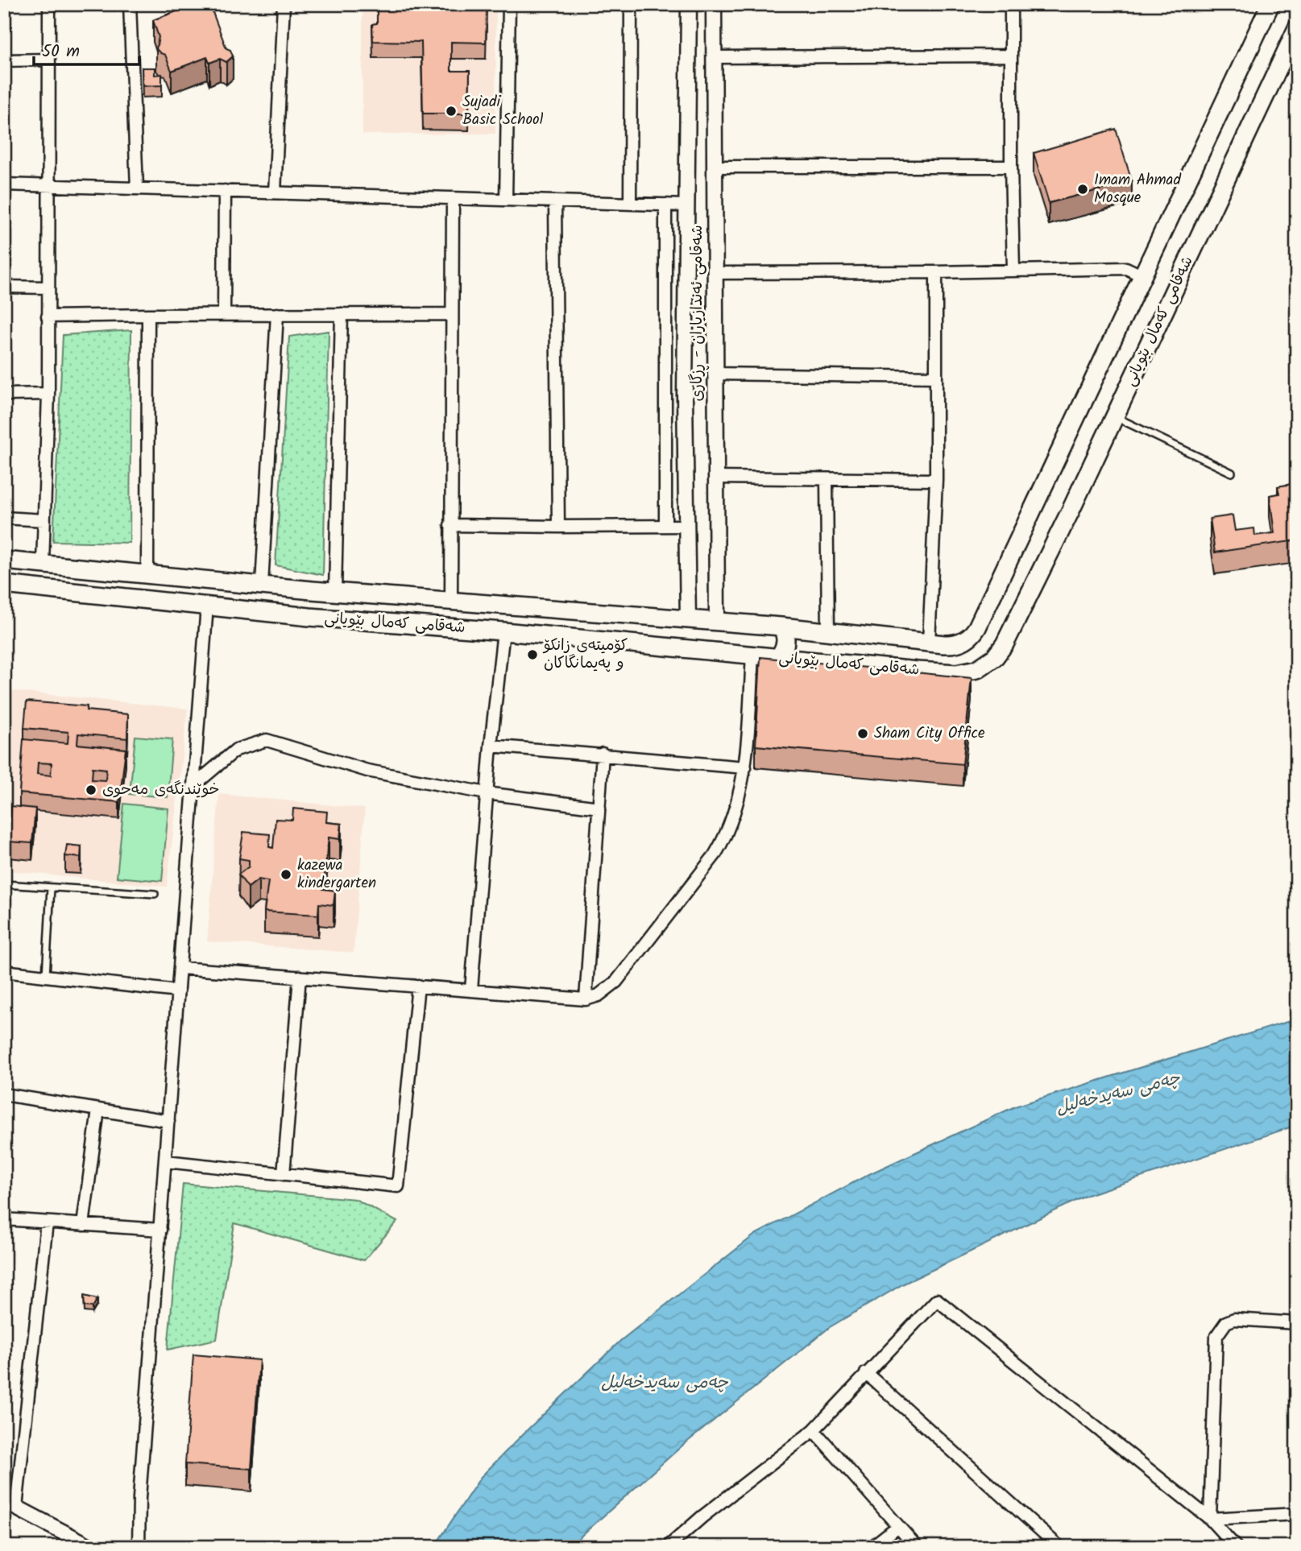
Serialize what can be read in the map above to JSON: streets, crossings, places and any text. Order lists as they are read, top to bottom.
{
  "streets": {
    "main road": ["شەقامی کەمال بێویانی"],
    "street": ["شەقامی ئەندازیاران - ڕزگاری"]
  },
  "crossings": [
    ["شەقامی ئەندازیاران - ڕزگاری", "شەقامی کەمال بێویانی"]
  ],
  "water": ["چەمی سەیدخەلیل"],
  "places": [
    "Sujadi Basic School",
    "Imam Ahmad Mosque",
    "کۆمیتەی زانکۆ و پەیمانگاکان",
    "Sham City Office",
    "خوێندنگەی مەحوی",
    "kazewa kindergarten"
  ],
  "scale_bar": "50 m"
}
